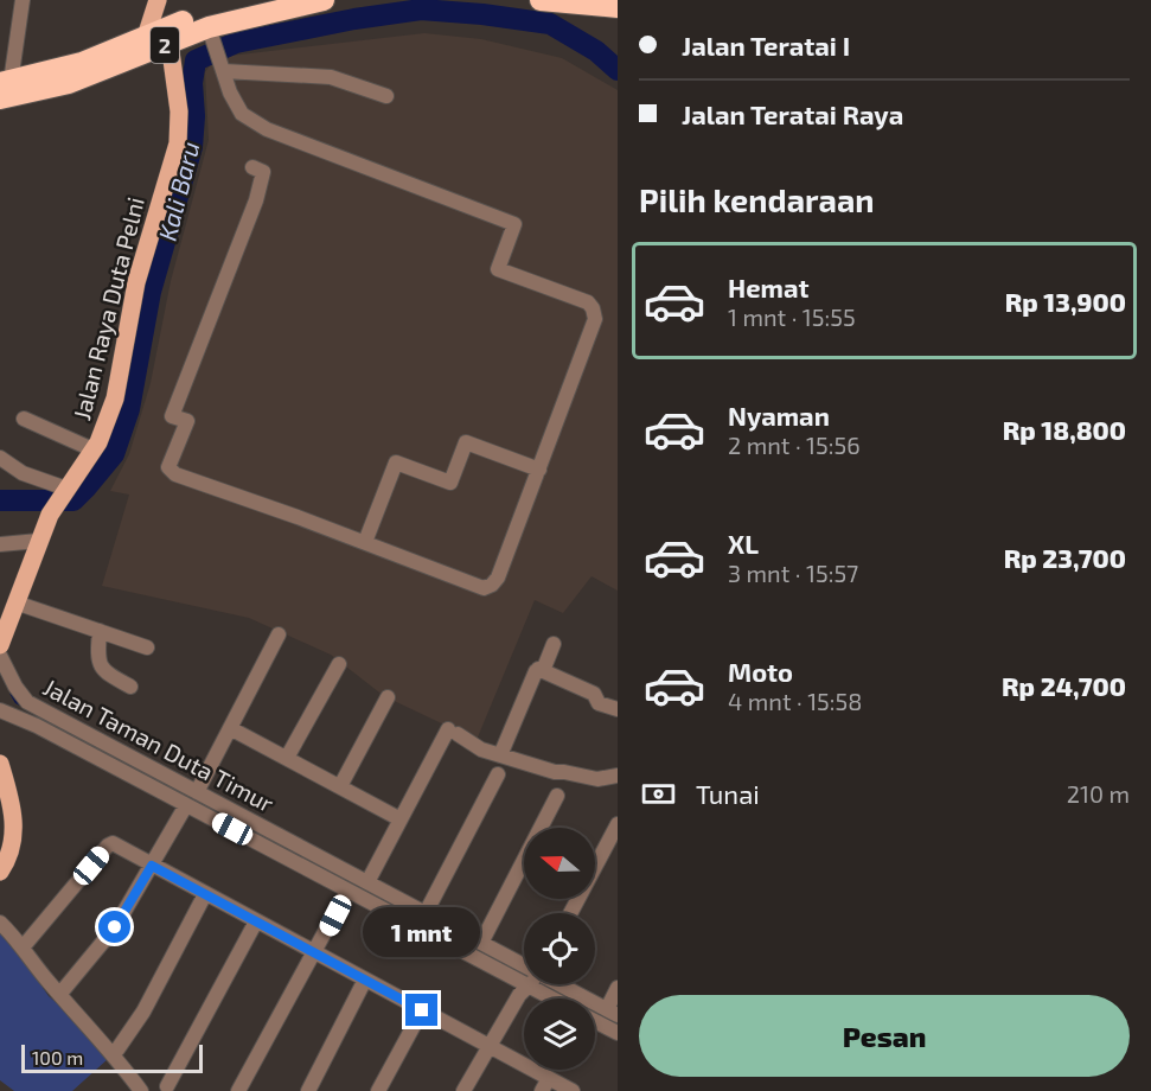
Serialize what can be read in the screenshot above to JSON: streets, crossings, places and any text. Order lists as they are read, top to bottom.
{
  "streets": {
    "highway": ["2"],
    "main road": ["Jalan Raya Duta Pelni"],
    "street": ["Jalan Taman Duta Timur"]
  },
  "crossings": [
    ["2", "Jalan Raya Duta Pelni"]
  ],
  "water": ["Kali Baru"],
  "scale_bar": "100 m",
  "north": "left",
  "page": {
    "banner": ["Jalan Teratai I", "Jalan Teratai Raya"],
    "heading": "Pilih kendaraan",
    "list": [
      {
        "name": "Hemat",
        "note": "1 mnt · 15:55",
        "value": "Rp 13,900"
      },
      {
        "name": "Nyaman",
        "note": "2 mnt · 15:56",
        "value": "Rp 18,800"
      },
      {
        "name": "XL",
        "note": "3 mnt · 15:57",
        "value": "Rp 23,700"
      },
      {
        "name": "Moto",
        "note": "4 mnt · 15:58",
        "value": "Rp 24,700"
      }
    ],
    "pay": ["Tunai", "210 m"],
    "bubble": "1 mnt",
    "buttons": "Pesan",
    "scale": "100 m"
  }
}
